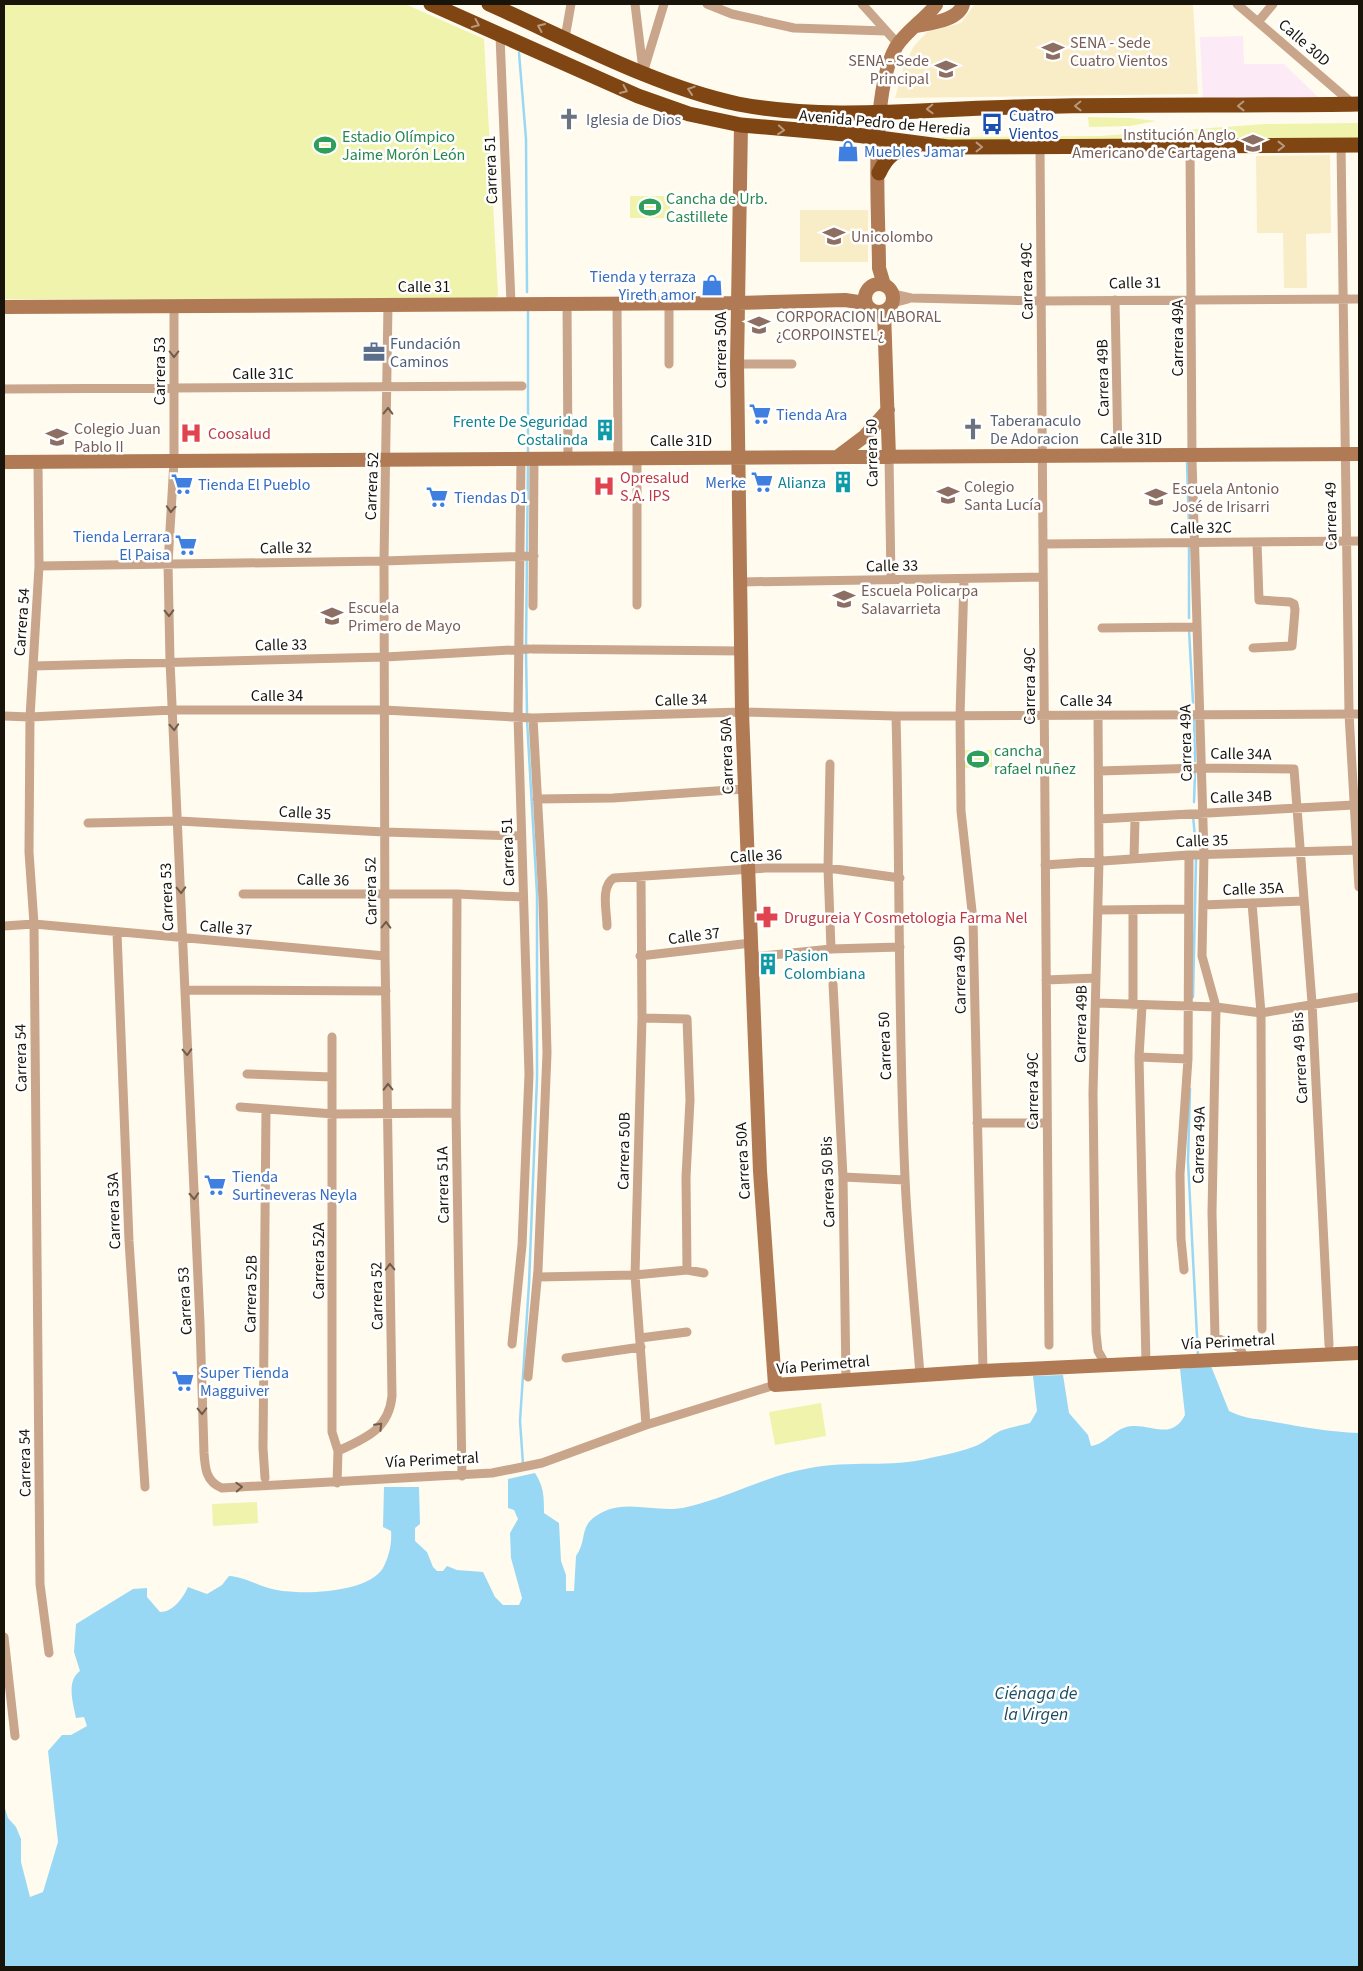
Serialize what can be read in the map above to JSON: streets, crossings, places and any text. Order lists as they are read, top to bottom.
{
  "streets": {
    "highway": ["Avenida Pedro de Heredia"],
    "street": [
      "Calle 30D",
      "Carrera 51",
      "Carrera 49C",
      "Calle 31",
      "Carrera 49A",
      "Carrera 50A",
      "Carrera 53",
      "Calle 31C",
      "Carrera 49B",
      "Calle 31D",
      "Carrera 50",
      "Carrera 52",
      "Carrera 49",
      "Calle 32C",
      "Calle 32",
      "Calle 33",
      "Carrera 54",
      "Calle 34",
      "Calle 34A",
      "Calle 34B",
      "Calle 35",
      "Calle 36",
      "Calle 35A",
      "Calle 37",
      "Carrera 49D",
      "Carrera 49 Bis",
      "Carrera 50B",
      "Carrera 50 Bis",
      "Carrera 51A",
      "Carrera 53A",
      "Carrera 52A",
      "Carrera 52B",
      "Vía Perimetral"
    ]
  },
  "crossings": [
    ["Calle 30D", "Avenida Pedro de Heredia"],
    ["Avenida Pedro de Heredia", "Carrera 51"],
    ["Avenida Pedro de Heredia", "Carrera 49C"],
    ["Avenida Pedro de Heredia", "Carrera 49A"],
    ["Avenida Pedro de Heredia", "Carrera 50A"],
    ["Avenida Pedro de Heredia", "Carrera 50"],
    ["Avenida Pedro de Heredia", "Carrera 49"],
    ["Carrera 51", "Calle 31"],
    ["Carrera 51", "Calle 31D"],
    ["Carrera 51", "Calle 32"],
    ["Carrera 51", "Calle 33"],
    ["Carrera 51", "Calle 34"],
    ["Carrera 51", "Calle 35"],
    ["Carrera 51", "Calle 36"],
    ["Carrera 49C", "Calle 31"],
    ["Carrera 49C", "Calle 31D"],
    ["Carrera 49C", "Calle 32C"],
    ["Carrera 49C", "Calle 33"],
    ["Carrera 49C", "Calle 34"],
    ["Carrera 49C", "Calle 35"],
    ["Calle 31", "Carrera 49A"],
    ["Calle 31", "Carrera 50A"],
    ["Calle 31", "Carrera 53"],
    ["Calle 31", "Carrera 49B"],
    ["Calle 31", "Carrera 50"],
    ["Calle 31", "Carrera 52"],
    ["Calle 31", "Carrera 49"],
    ["Carrera 49A", "Calle 31D"],
    ["Carrera 49A", "Calle 32C"],
    ["Carrera 49A", "Calle 34"],
    ["Carrera 49A", "Calle 34A"],
    ["Carrera 49A", "Calle 34B"],
    ["Carrera 49A", "Calle 35"],
    ["Carrera 49A", "Calle 35A"],
    ["Carrera 49A", "Vía Perimetral"],
    ["Carrera 50A", "Calle 31D"],
    ["Carrera 50A", "Calle 33"],
    ["Carrera 50A", "Calle 34"],
    ["Carrera 50A", "Calle 36"],
    ["Carrera 50A", "Calle 37"],
    ["Carrera 50A", "Vía Perimetral"],
    ["Carrera 53", "Calle 31C"],
    ["Carrera 53", "Calle 31D"],
    ["Carrera 53", "Calle 32"],
    ["Carrera 53", "Calle 33"],
    ["Carrera 53", "Calle 34"],
    ["Carrera 53", "Calle 35"],
    ["Carrera 53", "Calle 37"],
    ["Carrera 53", "Vía Perimetral"],
    ["Calle 31C", "Carrera 52"],
    ["Carrera 49B", "Calle 31D"],
    ["Carrera 49B", "Calle 34"],
    ["Carrera 49B", "Calle 34A"],
    ["Carrera 49B", "Calle 34B"],
    ["Carrera 49B", "Calle 35"],
    ["Carrera 49B", "Vía Perimetral"],
    ["Calle 31D", "Carrera 50"],
    ["Calle 31D", "Carrera 52"],
    ["Calle 31D", "Carrera 49"],
    ["Calle 31D", "Carrera 54"],
    ["Carrera 50", "Calle 33"],
    ["Carrera 50", "Calle 34"],
    ["Carrera 50", "Calle 36"],
    ["Carrera 50", "Calle 37"],
    ["Carrera 50", "Vía Perimetral"],
    ["Carrera 52", "Calle 32"],
    ["Carrera 52", "Calle 33"],
    ["Carrera 52", "Calle 34"],
    ["Carrera 52", "Calle 35"],
    ["Carrera 52", "Calle 36"],
    ["Carrera 52", "Calle 37"],
    ["Carrera 52", "Carrera 52A"],
    ["Carrera 49", "Calle 32C"],
    ["Carrera 49", "Calle 34"],
    ["Carrera 49", "Calle 34B"],
    ["Carrera 49", "Calle 35"],
    ["Calle 32", "Carrera 54"],
    ["Calle 33", "Carrera 54"],
    ["Calle 33", "Carrera 49D"],
    ["Carrera 54", "Calle 34"],
    ["Carrera 54", "Calle 37"],
    ["Calle 34", "Carrera 49D"],
    ["Calle 34A", "Carrera 49 Bis"],
    ["Calle 34B", "Carrera 49 Bis"],
    ["Calle 35", "Carrera 49 Bis"],
    ["Calle 36", "Carrera 50B"],
    ["Calle 36", "Carrera 51A"],
    ["Calle 35A", "Carrera 49 Bis"],
    ["Calle 37", "Carrera 50B"],
    ["Calle 37", "Carrera 53A"],
    ["Carrera 49D", "Vía Perimetral"],
    ["Carrera 50B", "Vía Perimetral"],
    ["Carrera 50 Bis", "Vía Perimetral"],
    ["Carrera 51A", "Vía Perimetral"],
    ["Carrera 52A", "Vía Perimetral"],
    ["Carrera 52B", "Vía Perimetral"]
  ],
  "one_way": ["Carrera 53", "Carrera 52"],
  "water": ["Ciénaga de la Virgen"],
  "places": {
    "school or university": [
      "SENA - Sede Cuatro Vientos",
      "SENA - Sede Principal",
      "Institución Anglo Americano de Cartagena",
      "Unicolombo",
      "CORPORACION LABORAL ¿CORPOINSTEL¿",
      "Colegio Juan Pablo II",
      "Colegio Santa Lucía",
      "Escuela Antonio José de Irisarri",
      "Escuela Policarpa Salavarrieta",
      "Escuela Primero de Mayo"
    ],
    "church": ["Iglesia de Dios", "Taberanaculo De Adoracion"],
    "bus stop": ["Cuatro Vientos"],
    "sports": ["Estadio Olímpico Jaime Morón León", "Cancha de Urb. Castillete", "cancha rafael nuñez"],
    "shop": ["Muebles Jamar", "Tienda y terraza Yireth amor"],
    "office": ["Fundación Caminos"],
    "supermarket": [
      "Tienda Ara",
      "Merke",
      "Tienda El Pueblo",
      "Tiendas D1",
      "Tienda Lerrara El Paisa",
      "Tienda Surtineveras Neyla",
      "Super Tienda Magguiver"
    ],
    "building": ["Frente De Seguridad Costalinda", "Alianza", "Pasion Colombiana"],
    "hospital": ["Coosalud", "Opresalud S.A. IPS"],
    "pharmacy": ["Drugureia Y Cosmetologia Farma Nel"]
  }
}
